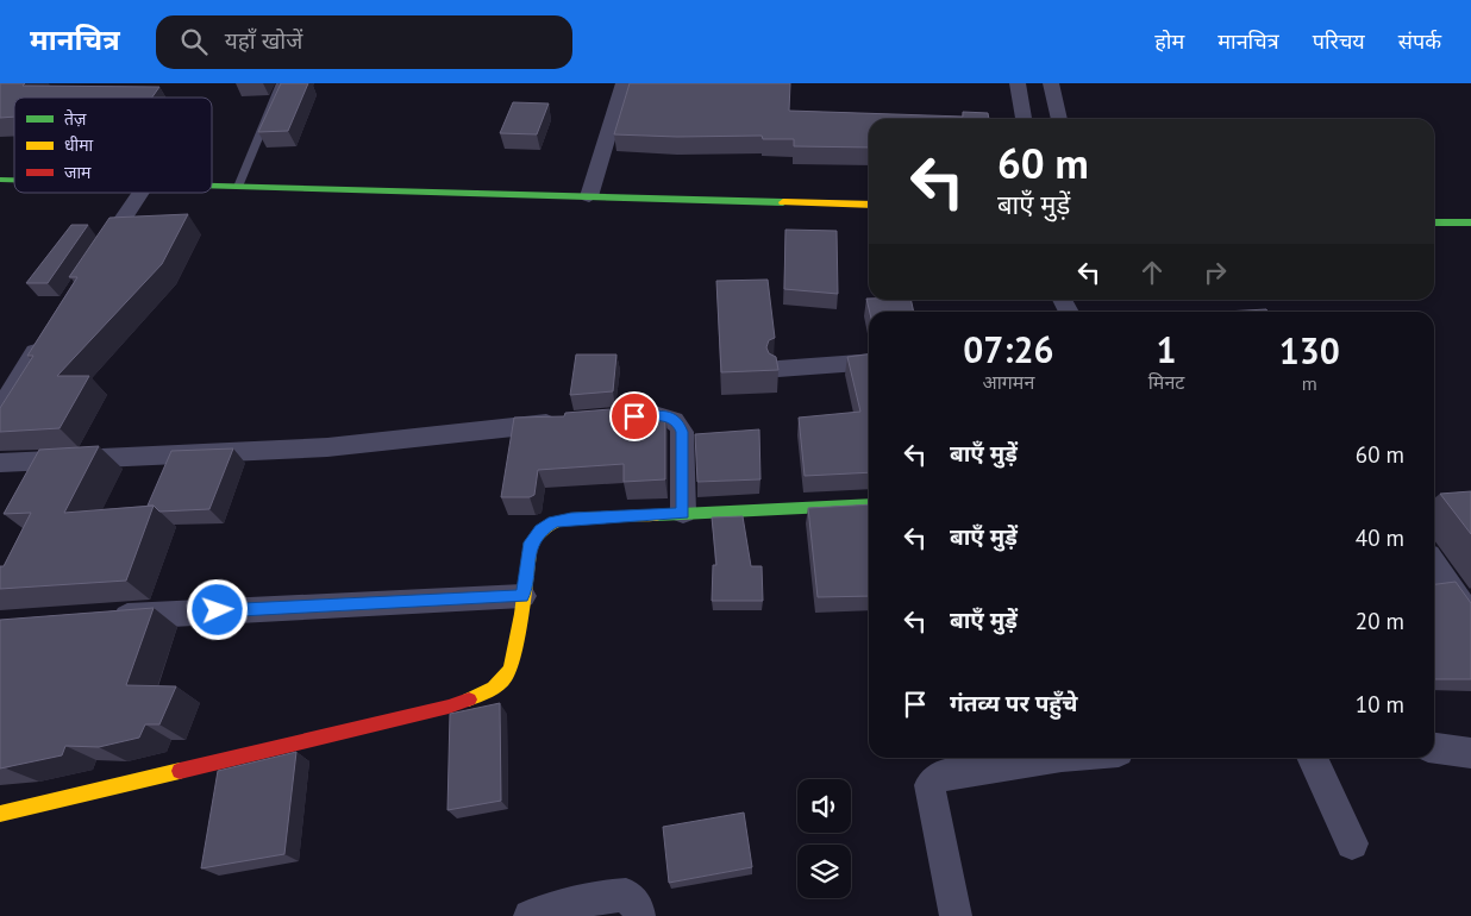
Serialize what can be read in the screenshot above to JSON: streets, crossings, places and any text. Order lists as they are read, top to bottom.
{
  "legend": ["तेज़", "धीमा", "जाम"],
  "page": {
    "header": "मानचित्र",
    "search": "यहाँ खोजें",
    "nav": [
      "होम",
      "मानचित्र",
      "परिचय",
      "संपर्क"
    ],
    "turn": ["60 m", "बाएँ मुड़ें"],
    "eta": [
      "07:26",
      "आगमन",
      "1",
      "मिनट",
      "130",
      "m"
    ],
    "list": [
      {
        "name": "बाएँ मुड़ें",
        "value": "60 m"
      },
      {
        "name": "बाएँ मुड़ें",
        "value": "40 m"
      },
      {
        "name": "बाएँ मुड़ें",
        "value": "20 m"
      },
      {
        "name": "गंतव्य पर पहुँचे",
        "value": "10 m"
      }
    ]
  }
}
